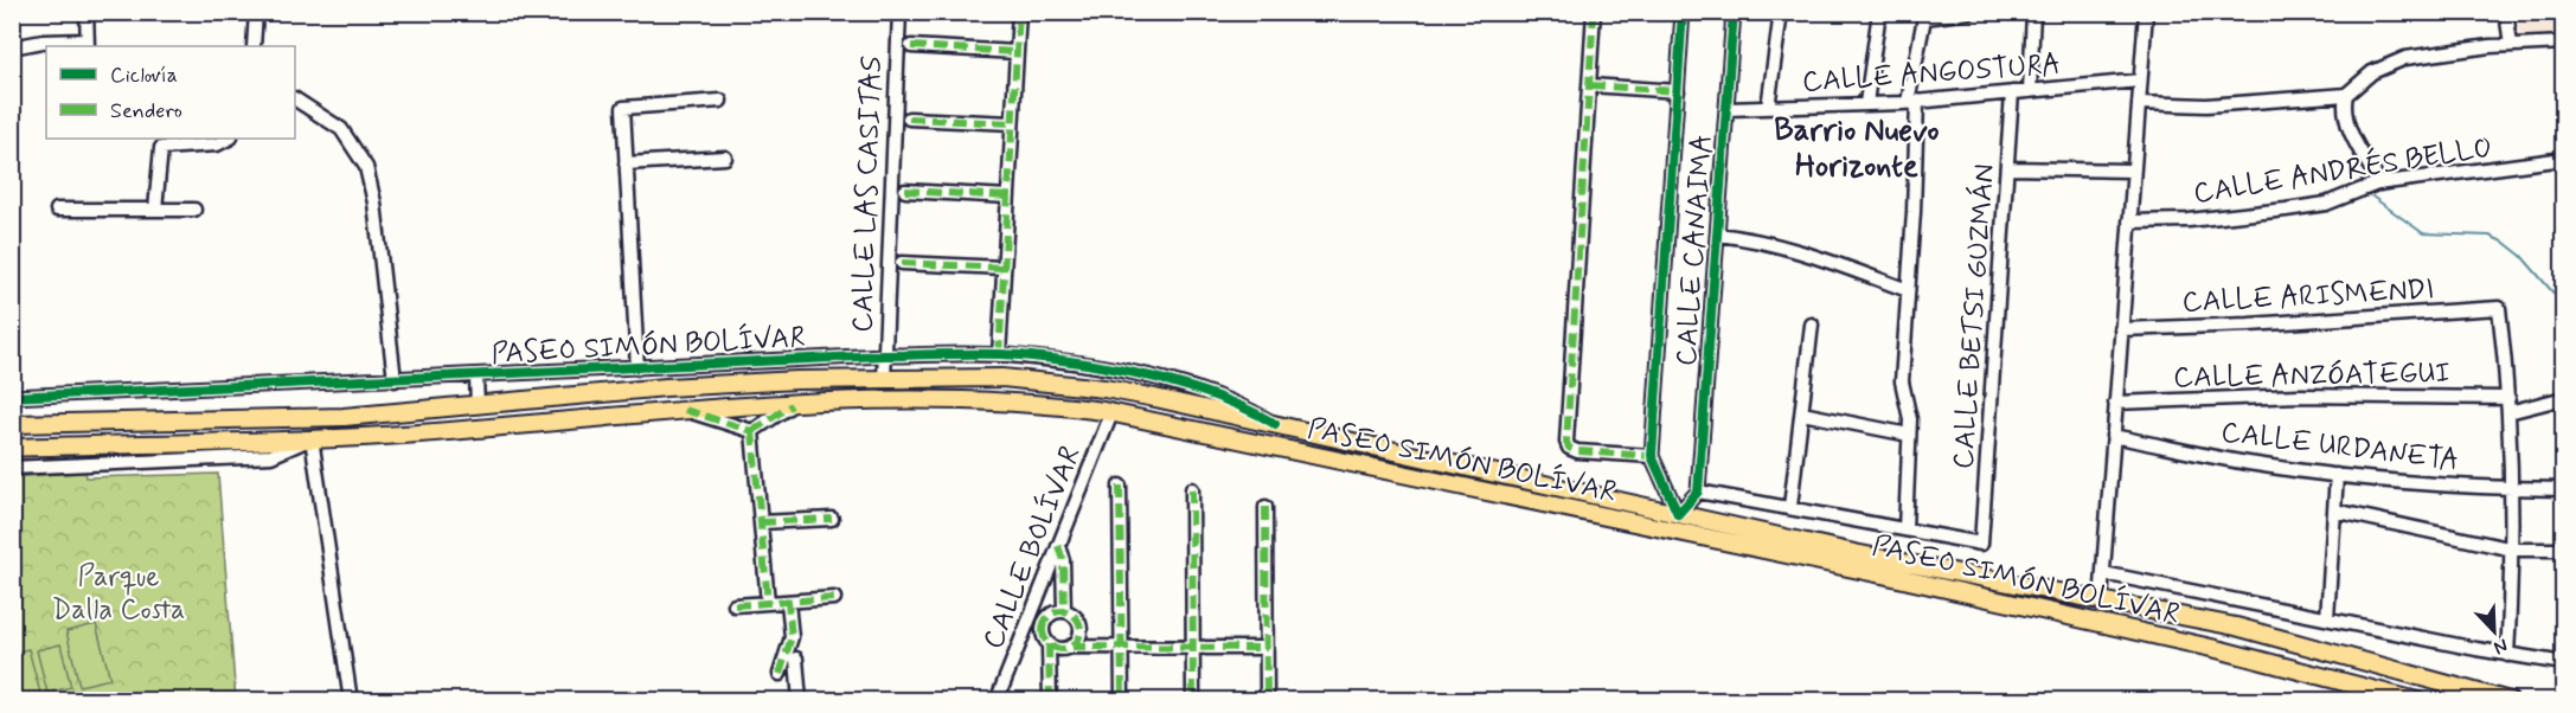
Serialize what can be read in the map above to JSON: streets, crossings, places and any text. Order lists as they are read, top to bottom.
{
  "streets": {
    "main road": ["PASEO SIMÓN BOLÍVAR"],
    "street": [
      "CALLE ANGOSTURA",
      "CALLE ANDRÉS BELLO",
      "CALLE LAS CASITAS",
      "CALLE CANAIMA",
      "CALLE ARISMENDI",
      "CALLE BETSI GUZMÁN",
      "CALLE ANZÓATEGUI",
      "CALLE URDANETA",
      "CALLE BOLÍVAR"
    ]
  },
  "crossings": [
    ["CALLE ANGOSTURA", "CALLE CANAIMA"],
    ["CALLE ANGOSTURA", "CALLE BETSI GUZMÁN"],
    ["CALLE LAS CASITAS", "PASEO SIMÓN BOLÍVAR"],
    ["CALLE ARISMENDI", "CALLE ANZÓATEGUI"],
    ["PASEO SIMÓN BOLÍVAR", "CALLE BOLÍVAR"]
  ],
  "districts": ["Barrio Nuevo Horizonte"],
  "parks": ["Parque Dalla Costa"],
  "legend": ["Ciclovía", "Sendero"],
  "north": "bottom right"
}
